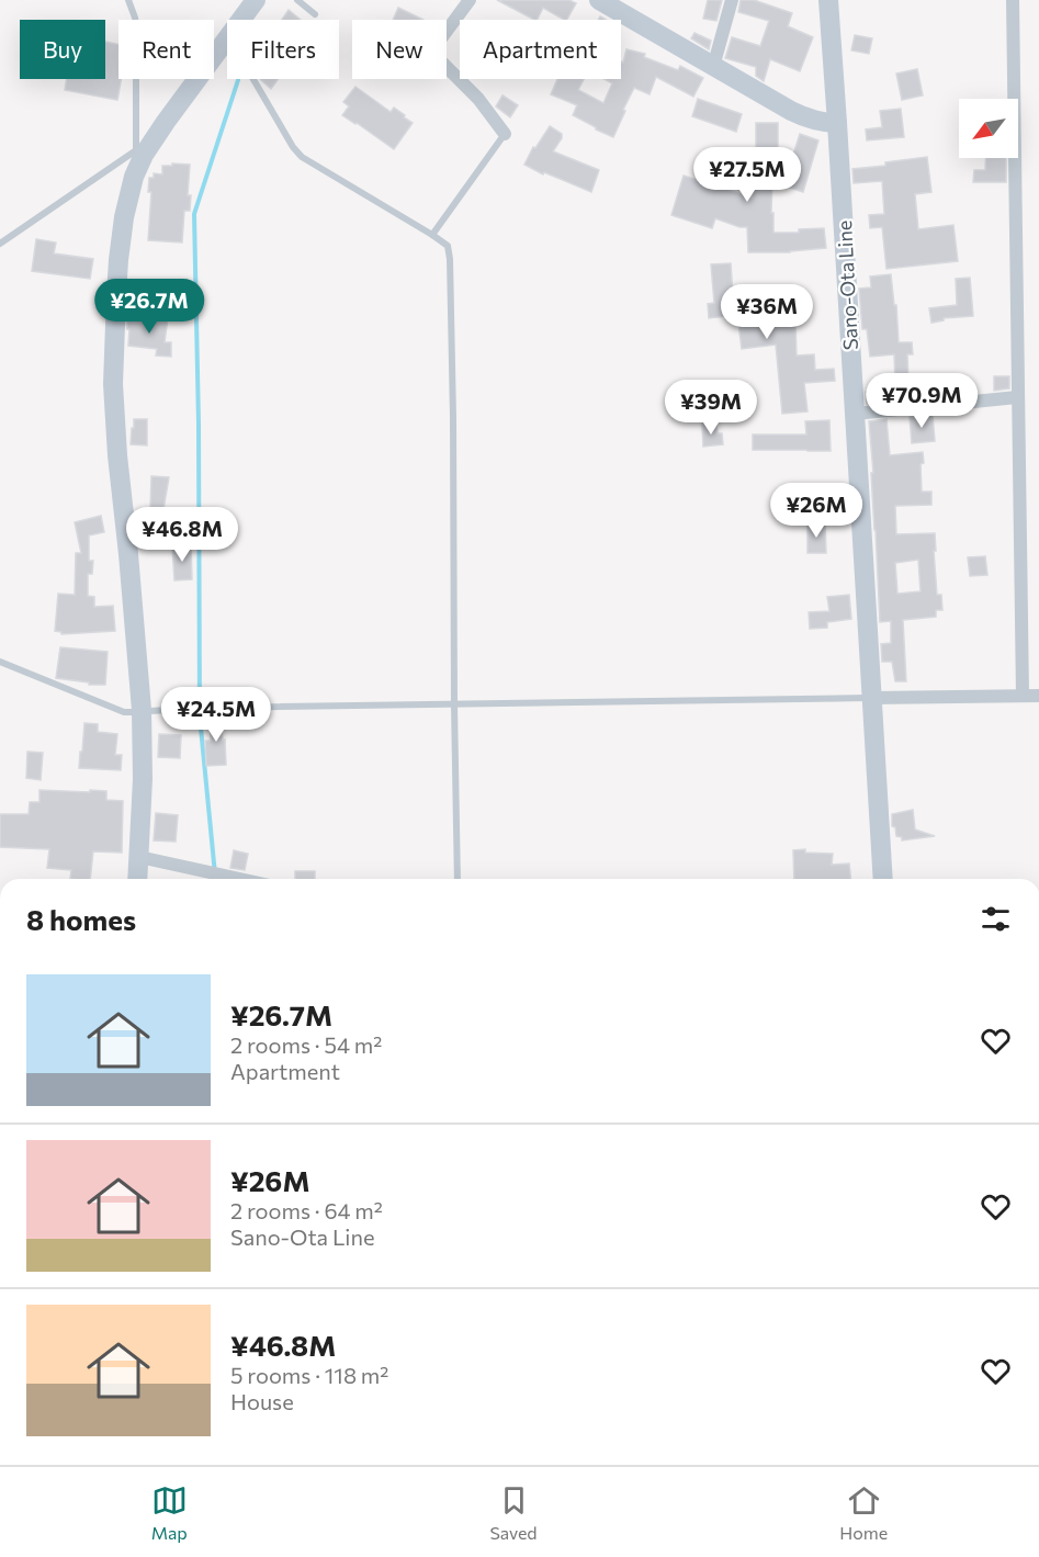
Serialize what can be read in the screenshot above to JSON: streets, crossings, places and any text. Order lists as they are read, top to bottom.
{
  "streets": {
    "street": ["Sano-Ota Line"]
  },
  "north": "bottom left",
  "page": {
    "chip": [
      "Buy",
      "Rent",
      "Filters",
      "New",
      "Apartment"
    ],
    "price": [
      "¥27.5M",
      "¥26.7M",
      "¥36M",
      "¥70.9M",
      "¥39M",
      "¥26M",
      "¥46.8M",
      "¥24.5M"
    ],
    "heading": "8 homes",
    "list": [
      {
        "name": "¥26.7M",
        "note": "2 rooms · 54 m² · Apartment"
      },
      {
        "name": "¥26M",
        "note": "2 rooms · 64 m² · Sano-Ota Line"
      },
      {
        "name": "¥46.8M",
        "note": "5 rooms · 118 m² · House"
      }
    ],
    "tabs": ["Map", "Saved", "Home"]
  }
}
